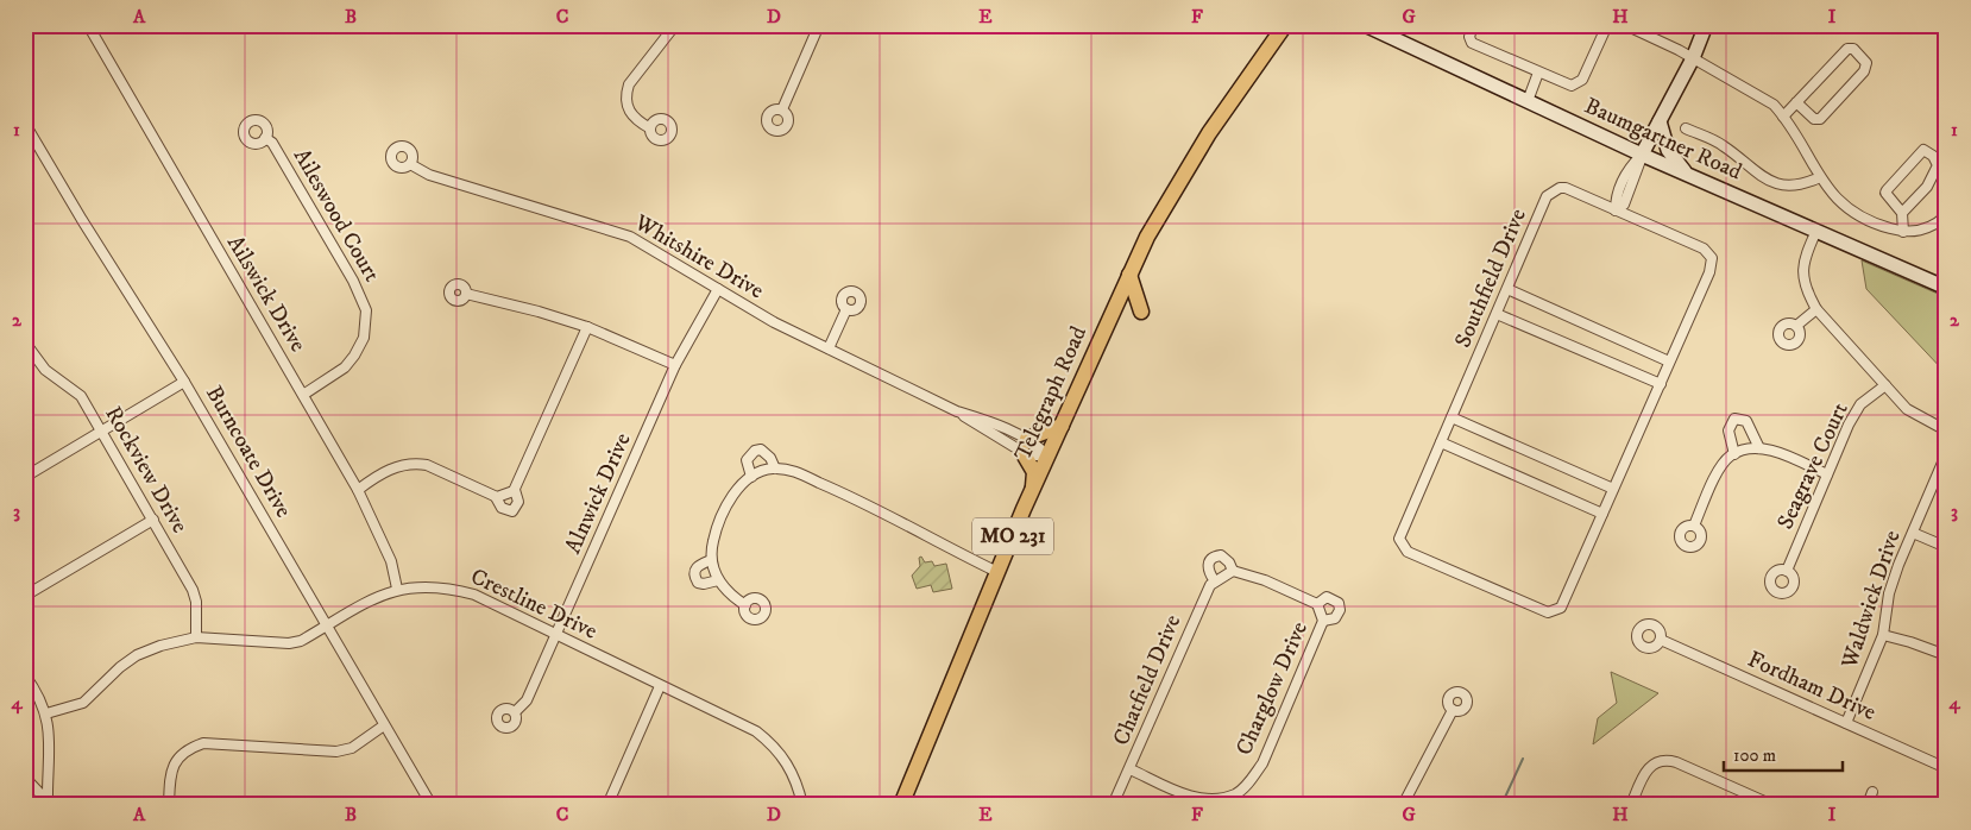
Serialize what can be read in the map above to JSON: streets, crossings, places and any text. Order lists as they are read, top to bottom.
{
  "streets": {
    "main road": ["Baumgartner Road", "Telegraph Road", "MO 231"],
    "street": [
      "Aileswood Court",
      "Whitshire Drive",
      "Southfield Drive",
      "Ailswick Drive",
      "Burncoate Drive",
      "Seagrave Court",
      "Rockview Drive",
      "Alnwick Drive",
      "Waldwick Drive",
      "Crestline Drive",
      "Chatfield Drive",
      "Fordham Drive",
      "Charglow Drive"
    ]
  },
  "crossings": [
    ["Aileswood Court", "Ailswick Drive"],
    ["Whitshire Drive", "Telegraph Road"],
    ["Whitshire Drive", "Alnwick Drive"],
    ["Ailswick Drive", "Crestline Drive"],
    ["Burncoate Drive", "Crestline Drive"],
    ["Rockview Drive", "Crestline Drive"],
    ["Alnwick Drive", "Crestline Drive"],
    ["Waldwick Drive", "Fordham Drive"],
    ["Chatfield Drive", "Charglow Drive"]
  ],
  "scale_bar": "100 m",
  "grid": {
    "columns": [
      "A",
      "B",
      "C",
      "D",
      "E",
      "F",
      "G",
      "H",
      "I"
    ],
    "rows": [
      "1",
      "2",
      "3",
      "4"
    ]
  }
}
